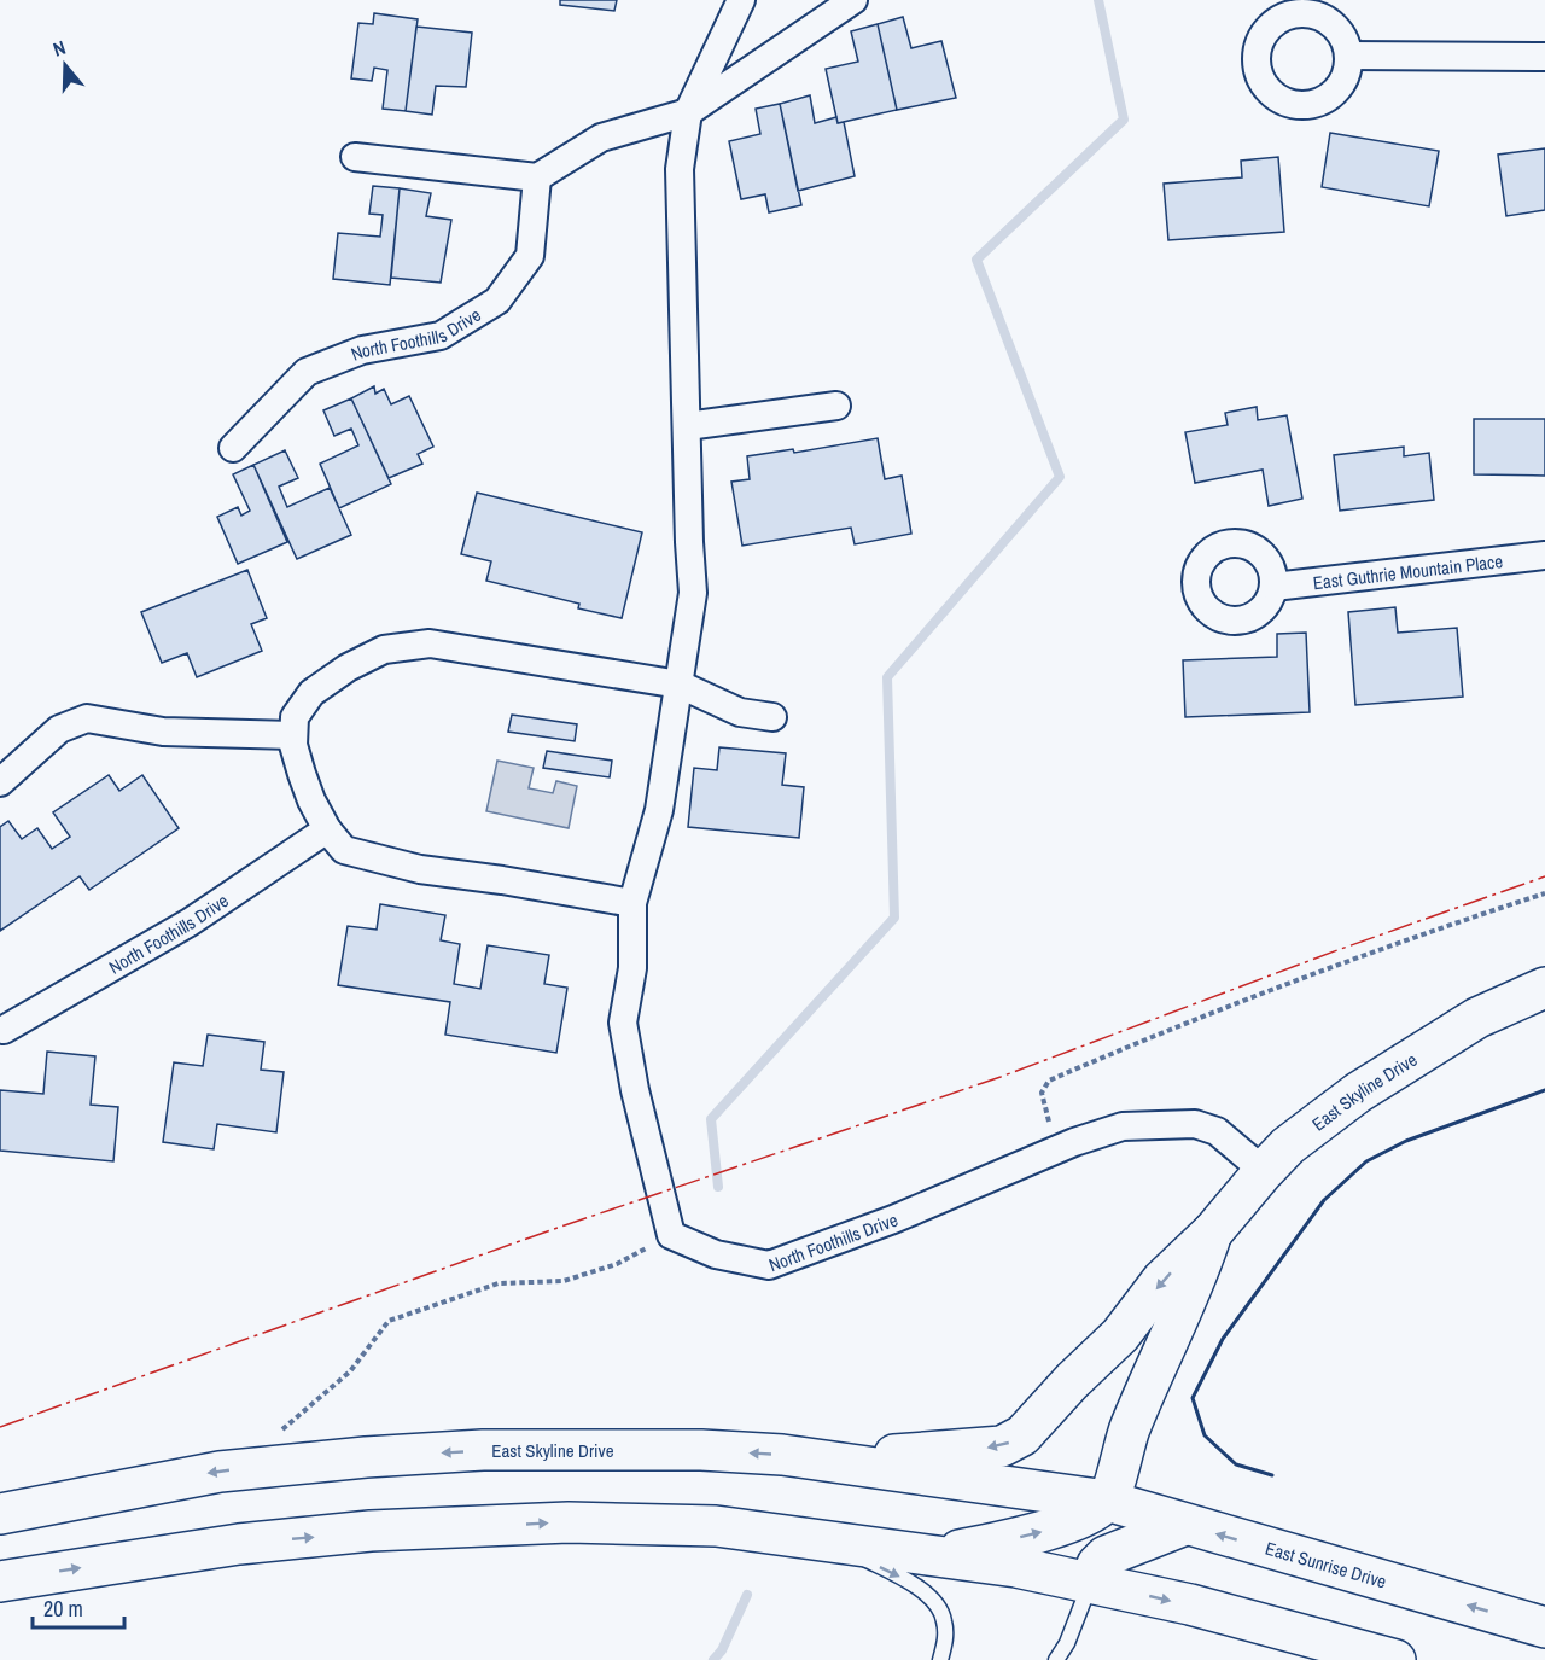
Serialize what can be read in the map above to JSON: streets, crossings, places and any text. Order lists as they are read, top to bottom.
{
  "streets": {
    "main road": ["East Skyline Drive", "East Sunrise Drive"],
    "street": ["North Foothills Drive", "East Guthrie Mountain Place"]
  },
  "crossings": [
    ["North Foothills Drive", "East Skyline Drive"],
    ["East Skyline Drive", "East Sunrise Drive"]
  ],
  "scale_bar": "20 m",
  "north": "top"
}
